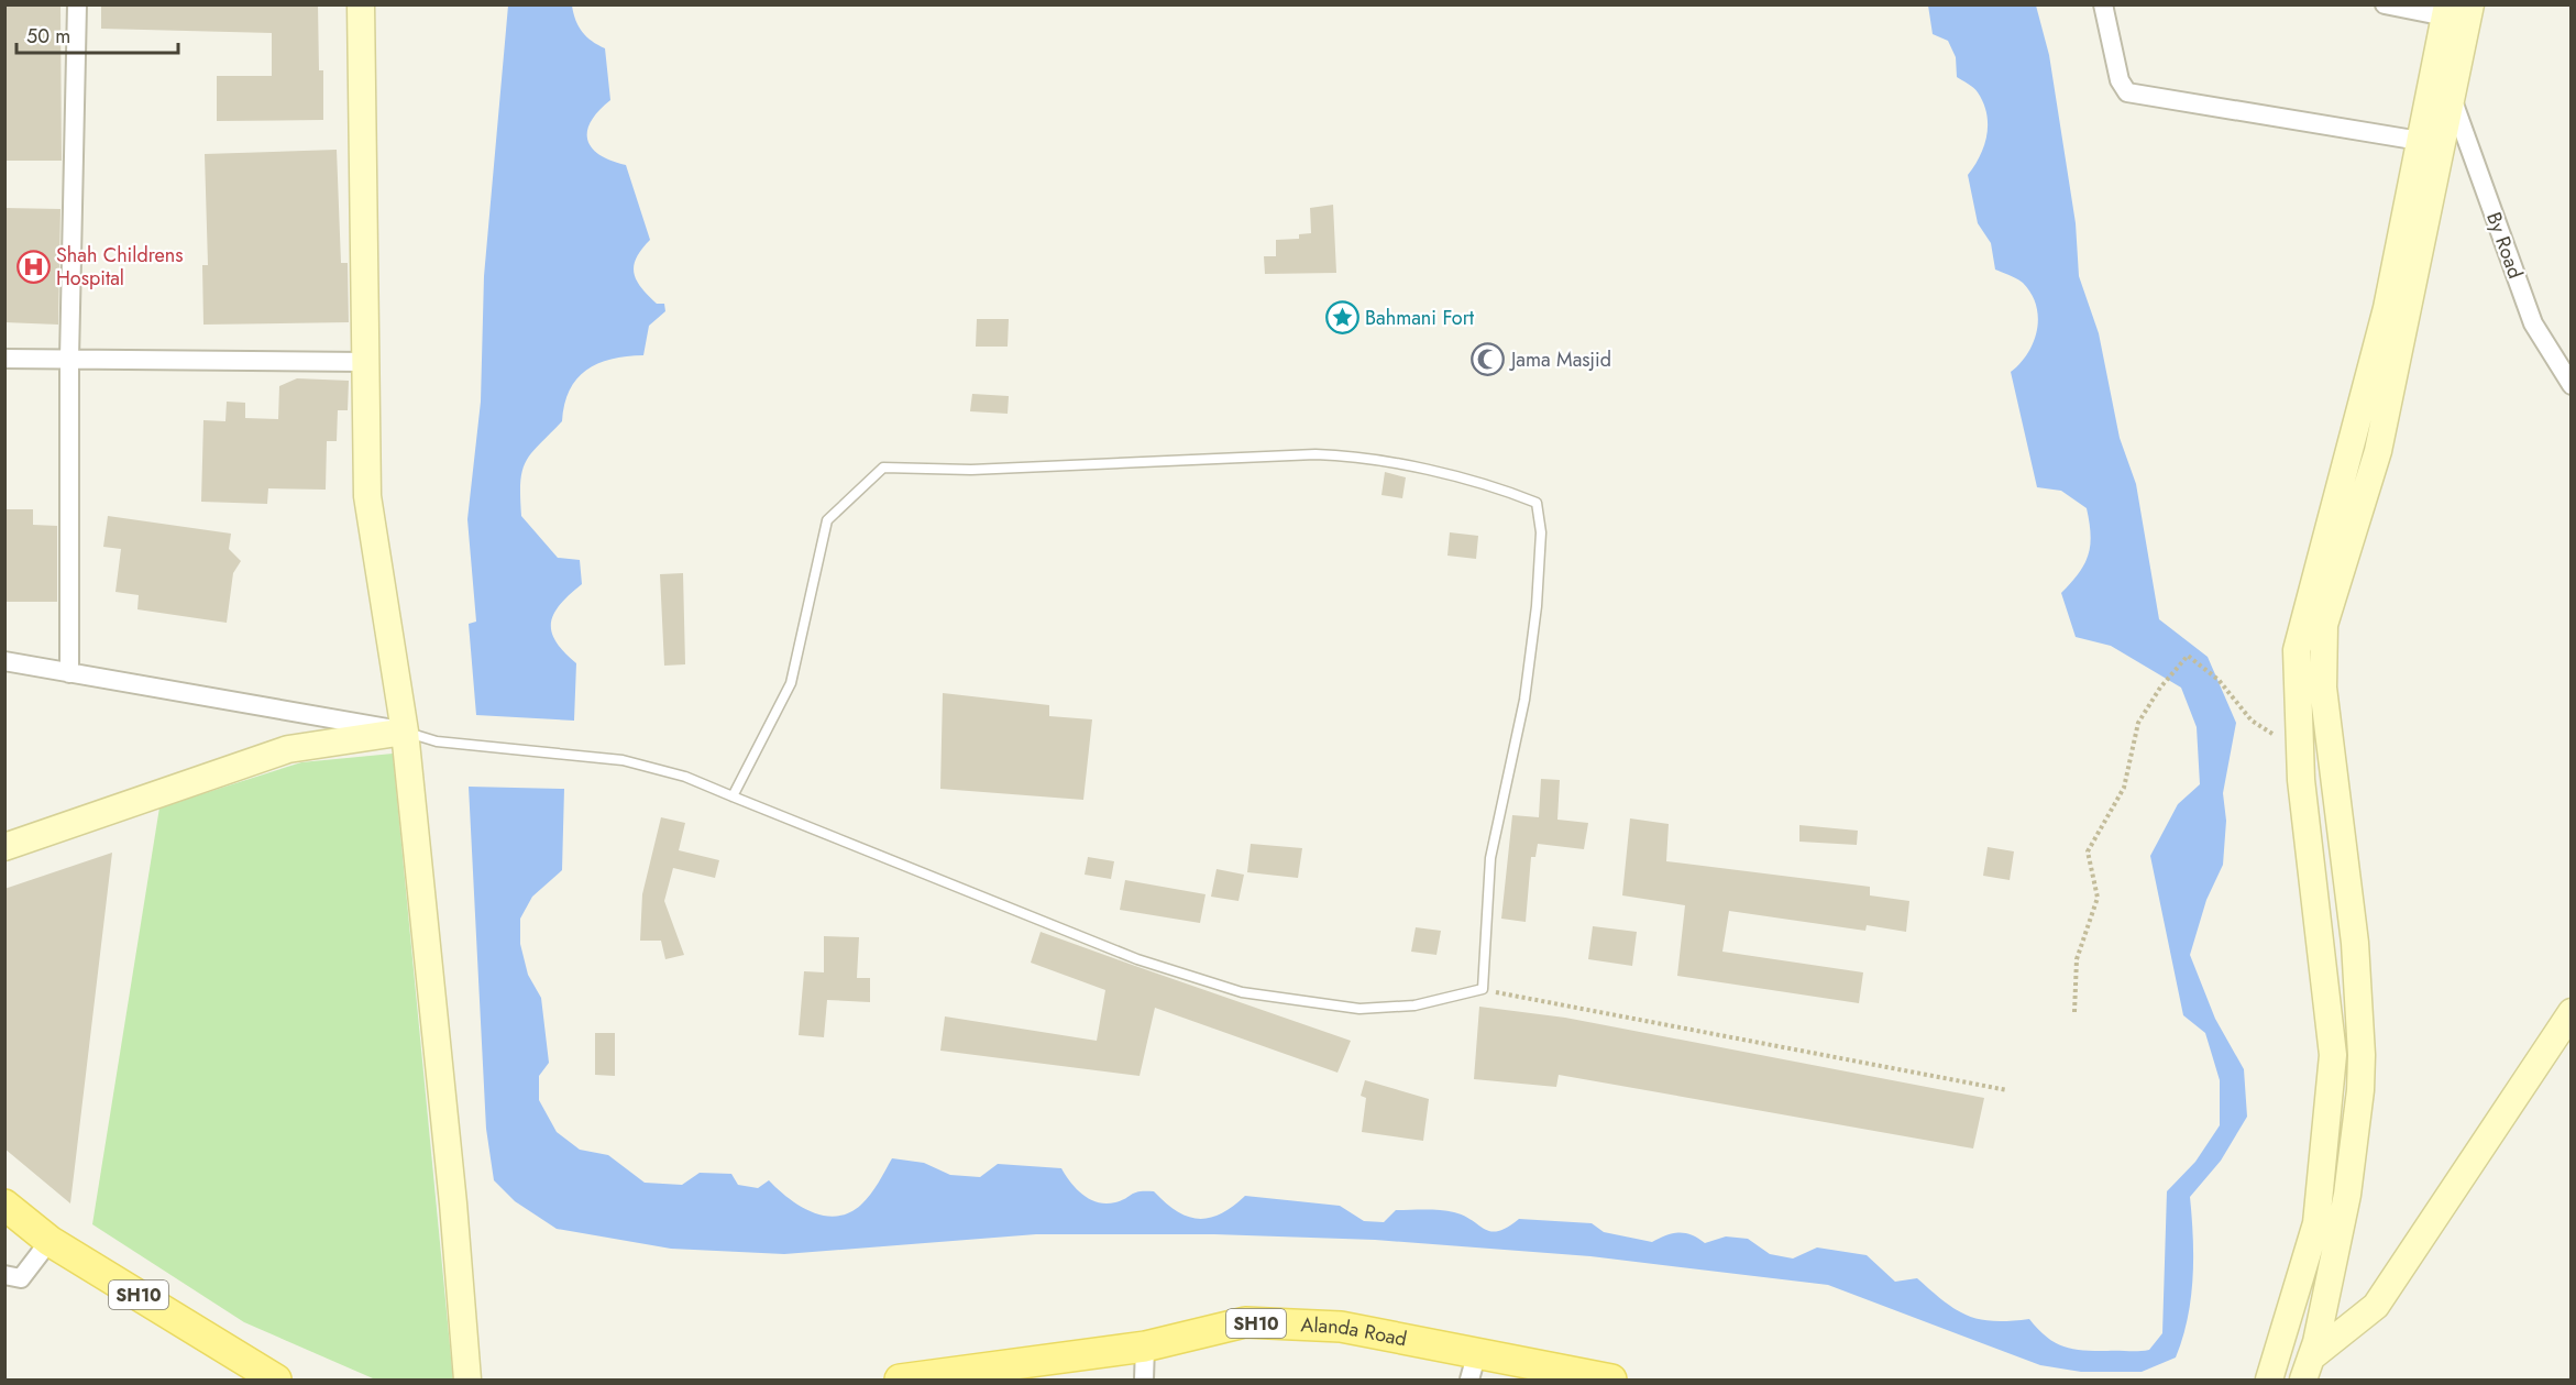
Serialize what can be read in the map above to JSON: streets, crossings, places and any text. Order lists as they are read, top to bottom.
{
  "streets": {
    "main road": ["SH10", "Alanda Road"],
    "street": ["By Road"]
  },
  "places": {
    "hospital": ["Shah Childrens Hospital"],
    "place": ["Bahmani Fort"],
    "mosque": ["Jama Masjid"]
  },
  "scale_bar": "50 m"
}
